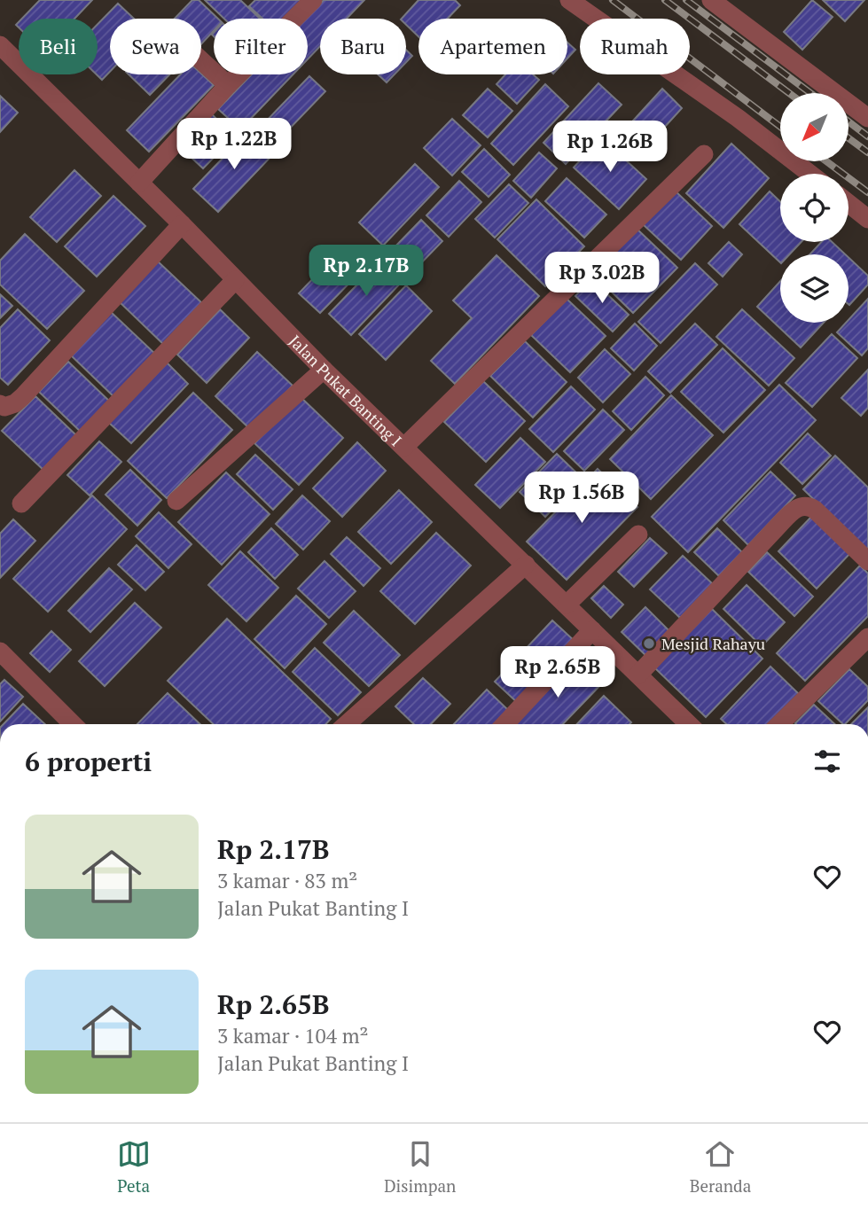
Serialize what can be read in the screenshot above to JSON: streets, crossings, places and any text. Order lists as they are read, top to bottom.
{
  "streets": {
    "street": ["Jalan Pukat Banting I"]
  },
  "places": ["Mesjid Rahayu"],
  "north": "bottom left",
  "page": {
    "chip": [
      "Beli",
      "Sewa",
      "Filter",
      "Baru",
      "Apartemen",
      "Rumah"
    ],
    "price": [
      "Rp 1.22B",
      "Rp 1.26B",
      "Rp 2.17B",
      "Rp 3.02B",
      "Rp 1.56B",
      "Rp 2.65B"
    ],
    "heading": "6 properti",
    "list": [
      {
        "name": "Rp 2.17B",
        "note": "3 kamar · 83 m² · Jalan Pukat Banting I"
      },
      {
        "name": "Rp 2.65B",
        "note": "3 kamar · 104 m² · Jalan Pukat Banting I"
      }
    ],
    "tabs": ["Peta", "Disimpan", "Beranda"]
  }
}
